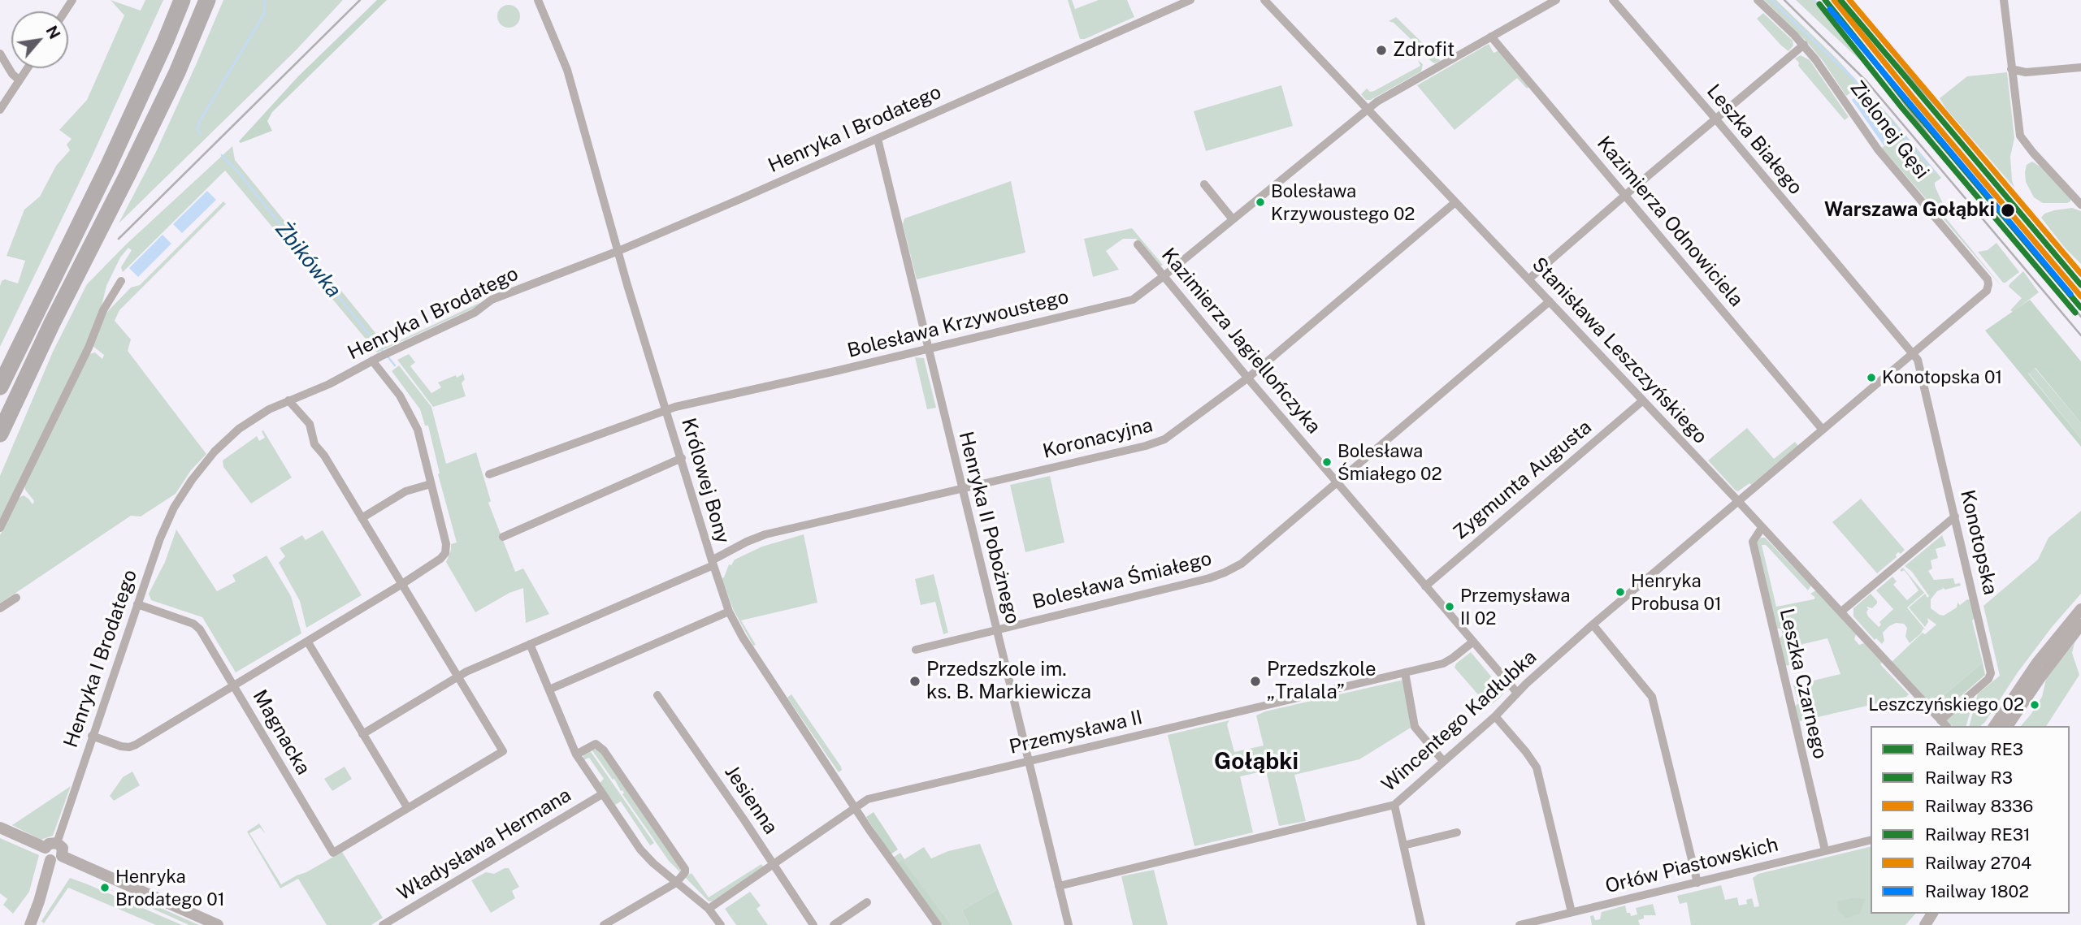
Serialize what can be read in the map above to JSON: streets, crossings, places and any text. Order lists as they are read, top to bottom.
{
  "streets": {
    "street": [
      "Henryka I Brodatego",
      "Zielonej Gęsi",
      "Leszka Białego",
      "Kazimierza Odnowiciela",
      "Bolesława Krzywoustego",
      "Kazimierza Jagiellończyka",
      "Stanisława Leszczyńskiego",
      "Koronacyjna",
      "Zygmunta Augusta",
      "Królowej Bony",
      "Henryka II Pobożnego",
      "Konotopska",
      "Bolesława Śmiałego",
      "Leszka Czarnego",
      "Wincentego Kadłubka",
      "Magnacka",
      "Przemysława II",
      "Jesienna",
      "Władysława Hermana",
      "Orłów Piastowskich"
    ]
  },
  "crossings": [
    ["Henryka I Brodatego", "Królowej Bony"],
    ["Henryka I Brodatego", "Henryka II Pobożnego"],
    ["Henryka I Brodatego", "Magnacka"],
    ["Zielonej Gęsi", "Wincentego Kadłubka"],
    ["Leszka Białego", "Konotopska"],
    ["Leszka Białego", "Wincentego Kadłubka"],
    ["Kazimierza Odnowiciela", "Bolesława Krzywoustego"],
    ["Kazimierza Odnowiciela", "Wincentego Kadłubka"],
    ["Bolesława Krzywoustego", "Kazimierza Jagiellończyka"],
    ["Bolesława Krzywoustego", "Stanisława Leszczyńskiego"],
    ["Bolesława Krzywoustego", "Królowej Bony"],
    ["Bolesława Krzywoustego", "Henryka II Pobożnego"],
    ["Kazimierza Jagiellończyka", "Koronacyjna"],
    ["Kazimierza Jagiellończyka", "Zygmunta Augusta"],
    ["Kazimierza Jagiellończyka", "Bolesława Śmiałego"],
    ["Kazimierza Jagiellończyka", "Wincentego Kadłubka"],
    ["Kazimierza Jagiellończyka", "Przemysława II"],
    ["Stanisława Leszczyńskiego", "Koronacyjna"],
    ["Stanisława Leszczyńskiego", "Zygmunta Augusta"],
    ["Stanisława Leszczyńskiego", "Konotopska"],
    ["Stanisława Leszczyńskiego", "Bolesława Śmiałego"],
    ["Stanisława Leszczyńskiego", "Leszka Czarnego"],
    ["Stanisława Leszczyńskiego", "Wincentego Kadłubka"],
    ["Koronacyjna", "Królowej Bony"],
    ["Koronacyjna", "Henryka II Pobożnego"],
    ["Królowej Bony", "Przemysława II"],
    ["Henryka II Pobożnego", "Bolesława Śmiałego"],
    ["Henryka II Pobożnego", "Wincentego Kadłubka"],
    ["Henryka II Pobożnego", "Przemysława II"],
    ["Konotopska", "Wincentego Kadłubka"],
    ["Leszka Czarnego", "Orłów Piastowskich"],
    ["Przemysława II", "Jesienna"]
  ],
  "districts": ["Gołąbki"],
  "water": ["Żbikówka"],
  "places": [
    "Zdrofit",
    "Bolesława Krzywoustego 02",
    "Warszawa Gołąbki",
    "Konotopska 01",
    "Bolesława Śmiałego 02",
    "Henryka Probusa 01",
    "Przemysława II 02",
    "Przedszkole im. ks. B. Markiewicza",
    "Przedszkole „Tralala”",
    "Leszczyńskiego 02",
    "Henryka Brodatego 01"
  ],
  "lines": [
    "rail line RE3",
    "rail line 8336",
    "rail line RE31",
    "rail line 2704",
    "rail line R3",
    "rail line 1802"
  ],
  "legend": [
    "Railway RE3",
    "Railway R3",
    "Railway 8336",
    "Railway RE31",
    "Railway 2704",
    "Railway 1802"
  ],
  "north": "top right"
}
